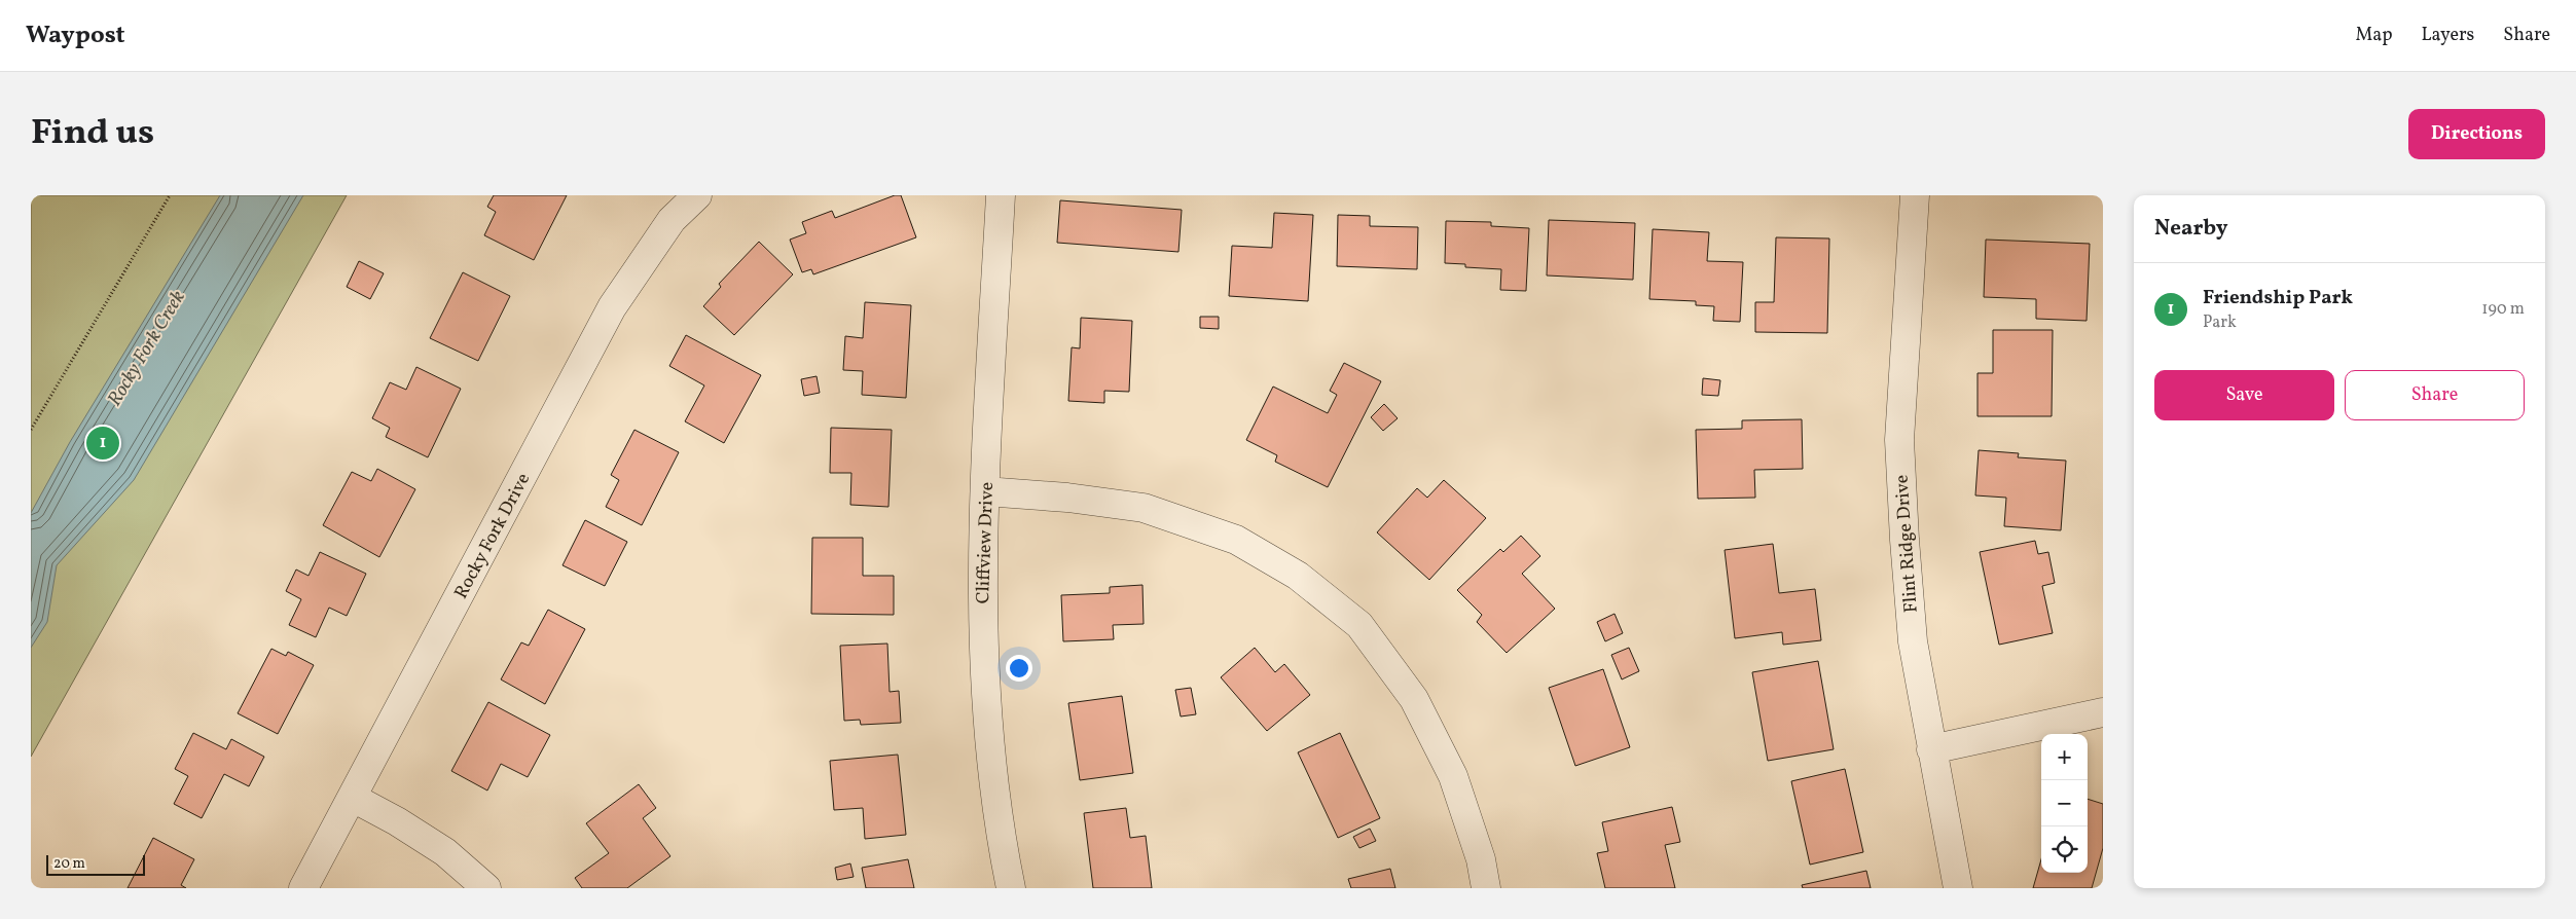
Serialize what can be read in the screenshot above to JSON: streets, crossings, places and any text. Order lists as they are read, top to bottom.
{
  "streets": {
    "street": ["Rocky Fork Drive", "Cliffview Drive", "Flint Ridge Drive"]
  },
  "water": ["Rocky Fork Creek"],
  "scale_bar": "20 m",
  "page": {
    "header": "Waypost",
    "nav": ["Map", "Layers", "Share"],
    "title": "Find us",
    "buttons": [
      "Directions",
      ["Save", "Share"]
    ],
    "heading": "Nearby",
    "list": [
      {
        "mark": "1",
        "name": "Friendship Park",
        "note": "Park",
        "value": "190 m"
      }
    ],
    "pins": "1",
    "map_buttons": ["+", "−"],
    "scale": "20 m"
  }
}
